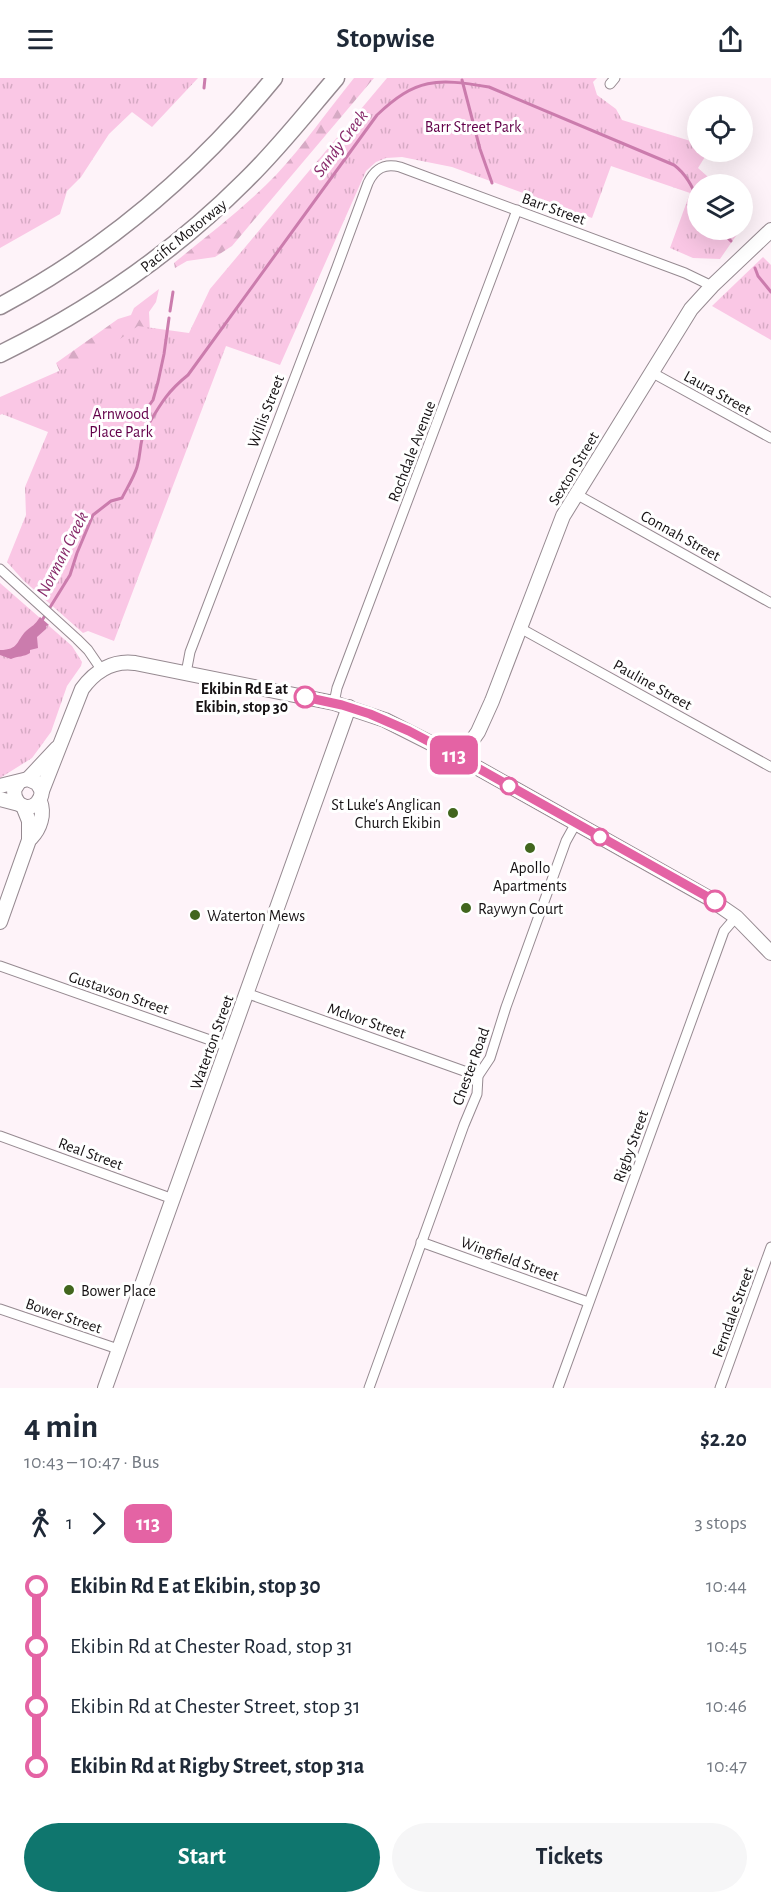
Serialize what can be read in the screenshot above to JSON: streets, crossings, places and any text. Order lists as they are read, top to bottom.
{
  "streets": {
    "highway": ["Pacific Motorway"],
    "main road": ["Sexton Street", "Waterton Street"],
    "street": [
      "Barr Street",
      "Laura Street",
      "Willis Street",
      "Rochdale Avenue",
      "Connah Street",
      "Pauline Street",
      "Gustavson Street",
      "McIvor Street",
      "Chester Road",
      "Rigby Street",
      "Real Street",
      "Wingfield Street",
      "Ferndale Street",
      "Bower Street"
    ]
  },
  "crossings": [
    ["Barr Street", "Willis Street"],
    ["Barr Street", "Rochdale Avenue"],
    ["Barr Street", "Sexton Street"],
    ["Laura Street", "Sexton Street"],
    ["Sexton Street", "Connah Street"],
    ["Sexton Street", "Pauline Street"],
    ["Gustavson Street", "Waterton Street"],
    ["McIvor Street", "Waterton Street"],
    ["McIvor Street", "Chester Road"],
    ["Waterton Street", "Real Street"],
    ["Waterton Street", "Bower Street"],
    ["Chester Road", "Wingfield Street"],
    ["Rigby Street", "Wingfield Street"]
  ],
  "water": ["Sandy Creek", "Norman Creek"],
  "parks": ["Barr Street Park", "Arnwood Place Park"],
  "places": [
    "Ekibin Rd E at Ekibin, stop 30",
    "St Luke's Anglican Church Ekibin",
    "Apollo Apartments",
    "Raywyn Court",
    "Waterton Mews",
    "Bower Place"
  ],
  "lines": ["bus line 113"],
  "page": {
    "header": "Stopwise",
    "on_map": "113",
    "heading": ["4 min", "10:43 – 10:47 · Bus", "$2.20"],
    "legs": ["1", "113", "3 stops"],
    "list": [
      {
        "name": "Ekibin Rd E at Ekibin, stop 30",
        "value": "10:44"
      },
      {
        "name": "Ekibin Rd at Chester Road, stop 31",
        "value": "10:45"
      },
      {
        "name": "Ekibin Rd at Chester Street, stop 31",
        "value": "10:46"
      },
      {
        "name": "Ekibin Rd at Rigby Street, stop 31a",
        "value": "10:47"
      }
    ],
    "buttons": ["Start", "Tickets"]
  }
}
